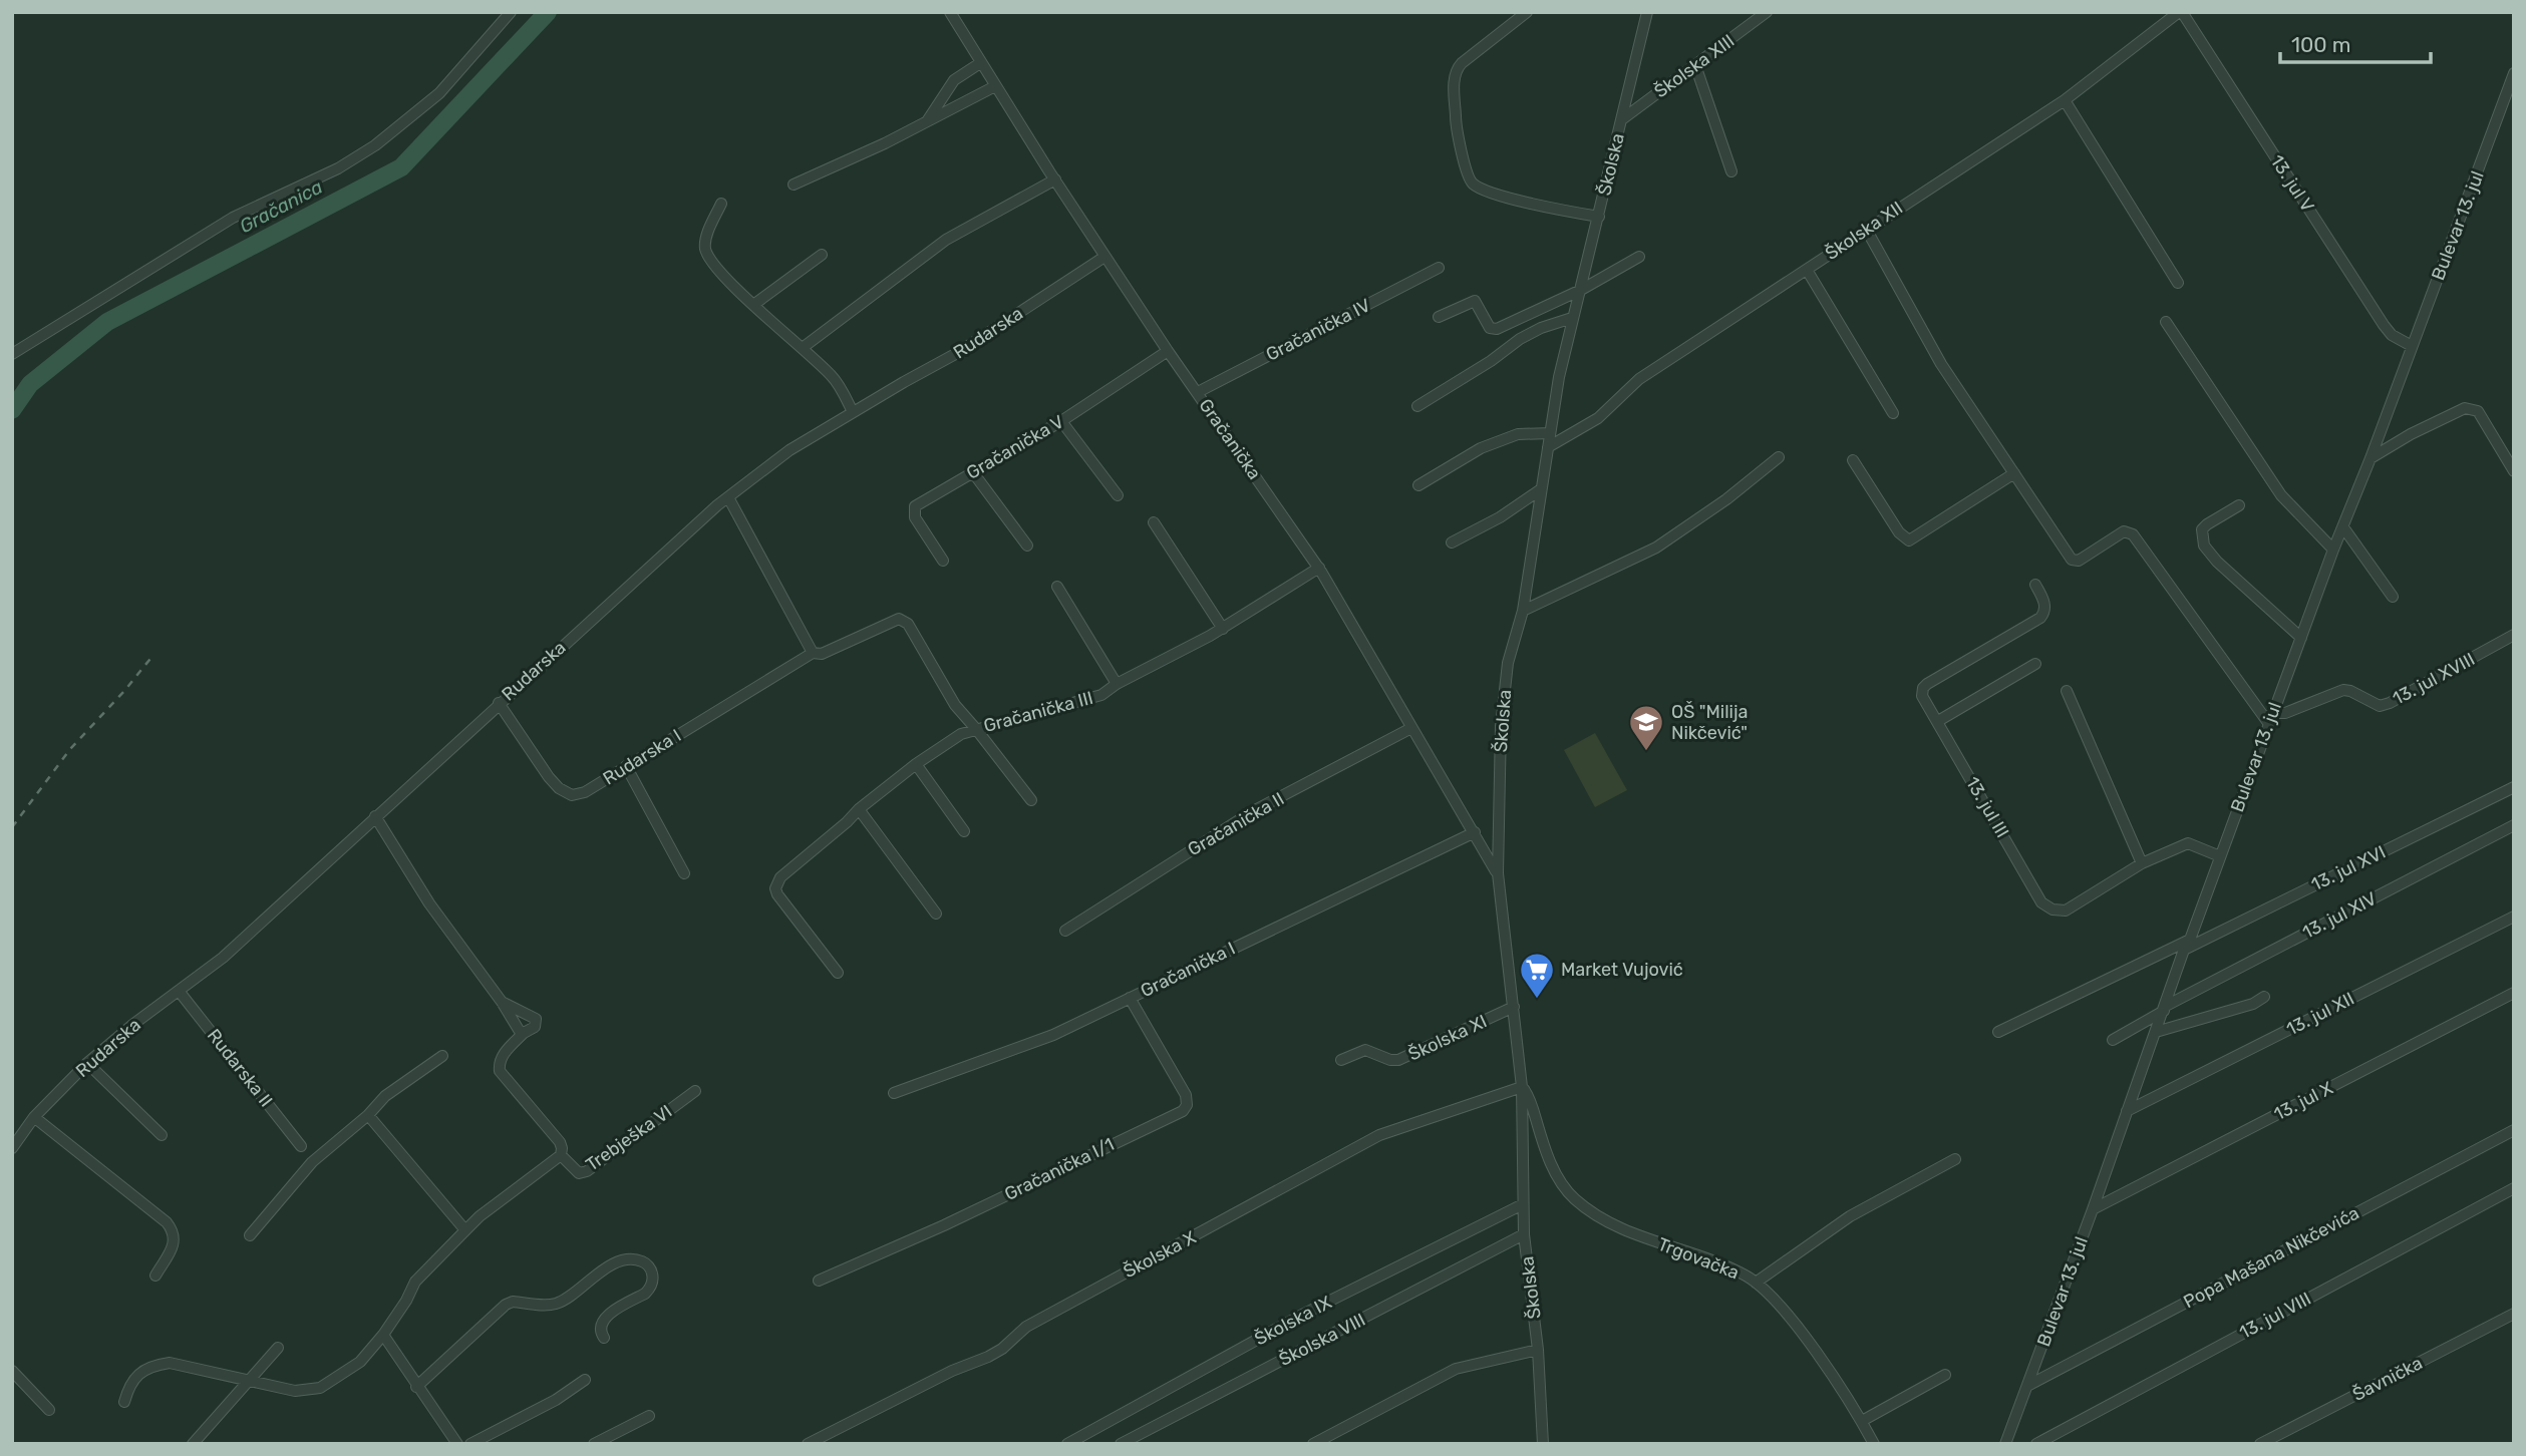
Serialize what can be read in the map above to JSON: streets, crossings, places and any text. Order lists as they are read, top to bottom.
{
  "streets": {
    "street": [
      "Školska XIII",
      "Školska",
      "13. jul V",
      "Bulevar 13. jul",
      "Školska XII",
      "Gračanička IV",
      "Rudarska",
      "Gračanička",
      "Gračanička V",
      "13. jul XVIII",
      "Gračanička III",
      "Rudarska I",
      "13. jul III",
      "Gračanička II",
      "13. jul XVI",
      "13. jul XIV",
      "Gračanička I",
      "13. jul XII",
      "Školska XI",
      "Rudarska II",
      "13. jul X",
      "Trebješka VI",
      "Gračanička I/1",
      "Školska X",
      "Popa Mašana Nikčevića",
      "Trgovačka",
      "13. jul VIII",
      "Školska IX",
      "Školska VIII",
      "Šavnička"
    ]
  },
  "crossings": [
    ["Školska XIII", "Školska"],
    ["Školska", "Školska XII"],
    ["Školska", "Gračanička"],
    ["Školska", "Školska XI"],
    ["Školska", "Školska X"],
    ["Školska", "Trgovačka"],
    ["Školska", "Školska IX"],
    ["Školska", "Školska VIII"],
    ["13. jul V", "Bulevar 13. jul"],
    ["13. jul V", "Školska XII"],
    ["Bulevar 13. jul", "13. jul XVIII"],
    ["Bulevar 13. jul", "13. jul III"],
    ["Bulevar 13. jul", "13. jul XVI"],
    ["Bulevar 13. jul", "13. jul XIV"],
    ["Bulevar 13. jul", "13. jul XII"],
    ["Bulevar 13. jul", "13. jul X"],
    ["Bulevar 13. jul", "Popa Mašana Nikčevića"],
    ["Gračanička IV", "Gračanička"],
    ["Rudarska", "Gračanička"],
    ["Rudarska", "Rudarska I"],
    ["Rudarska", "Rudarska II"],
    ["Gračanička", "Gračanička V"],
    ["Gračanička", "Gračanička III"],
    ["Gračanička", "Gračanička II"],
    ["Gračanička", "Gračanička I"],
    ["Gračanička III", "Rudarska I"],
    ["Gračanička I", "Gračanička I/1"],
    ["Školska X", "Trgovačka"]
  ],
  "water": ["Gračanica"],
  "places": {
    "school or university": ["OŠ \"Milija Nikčević\""],
    "supermarket": ["Market Vujović"]
  },
  "scale_bar": "100 m"
}
